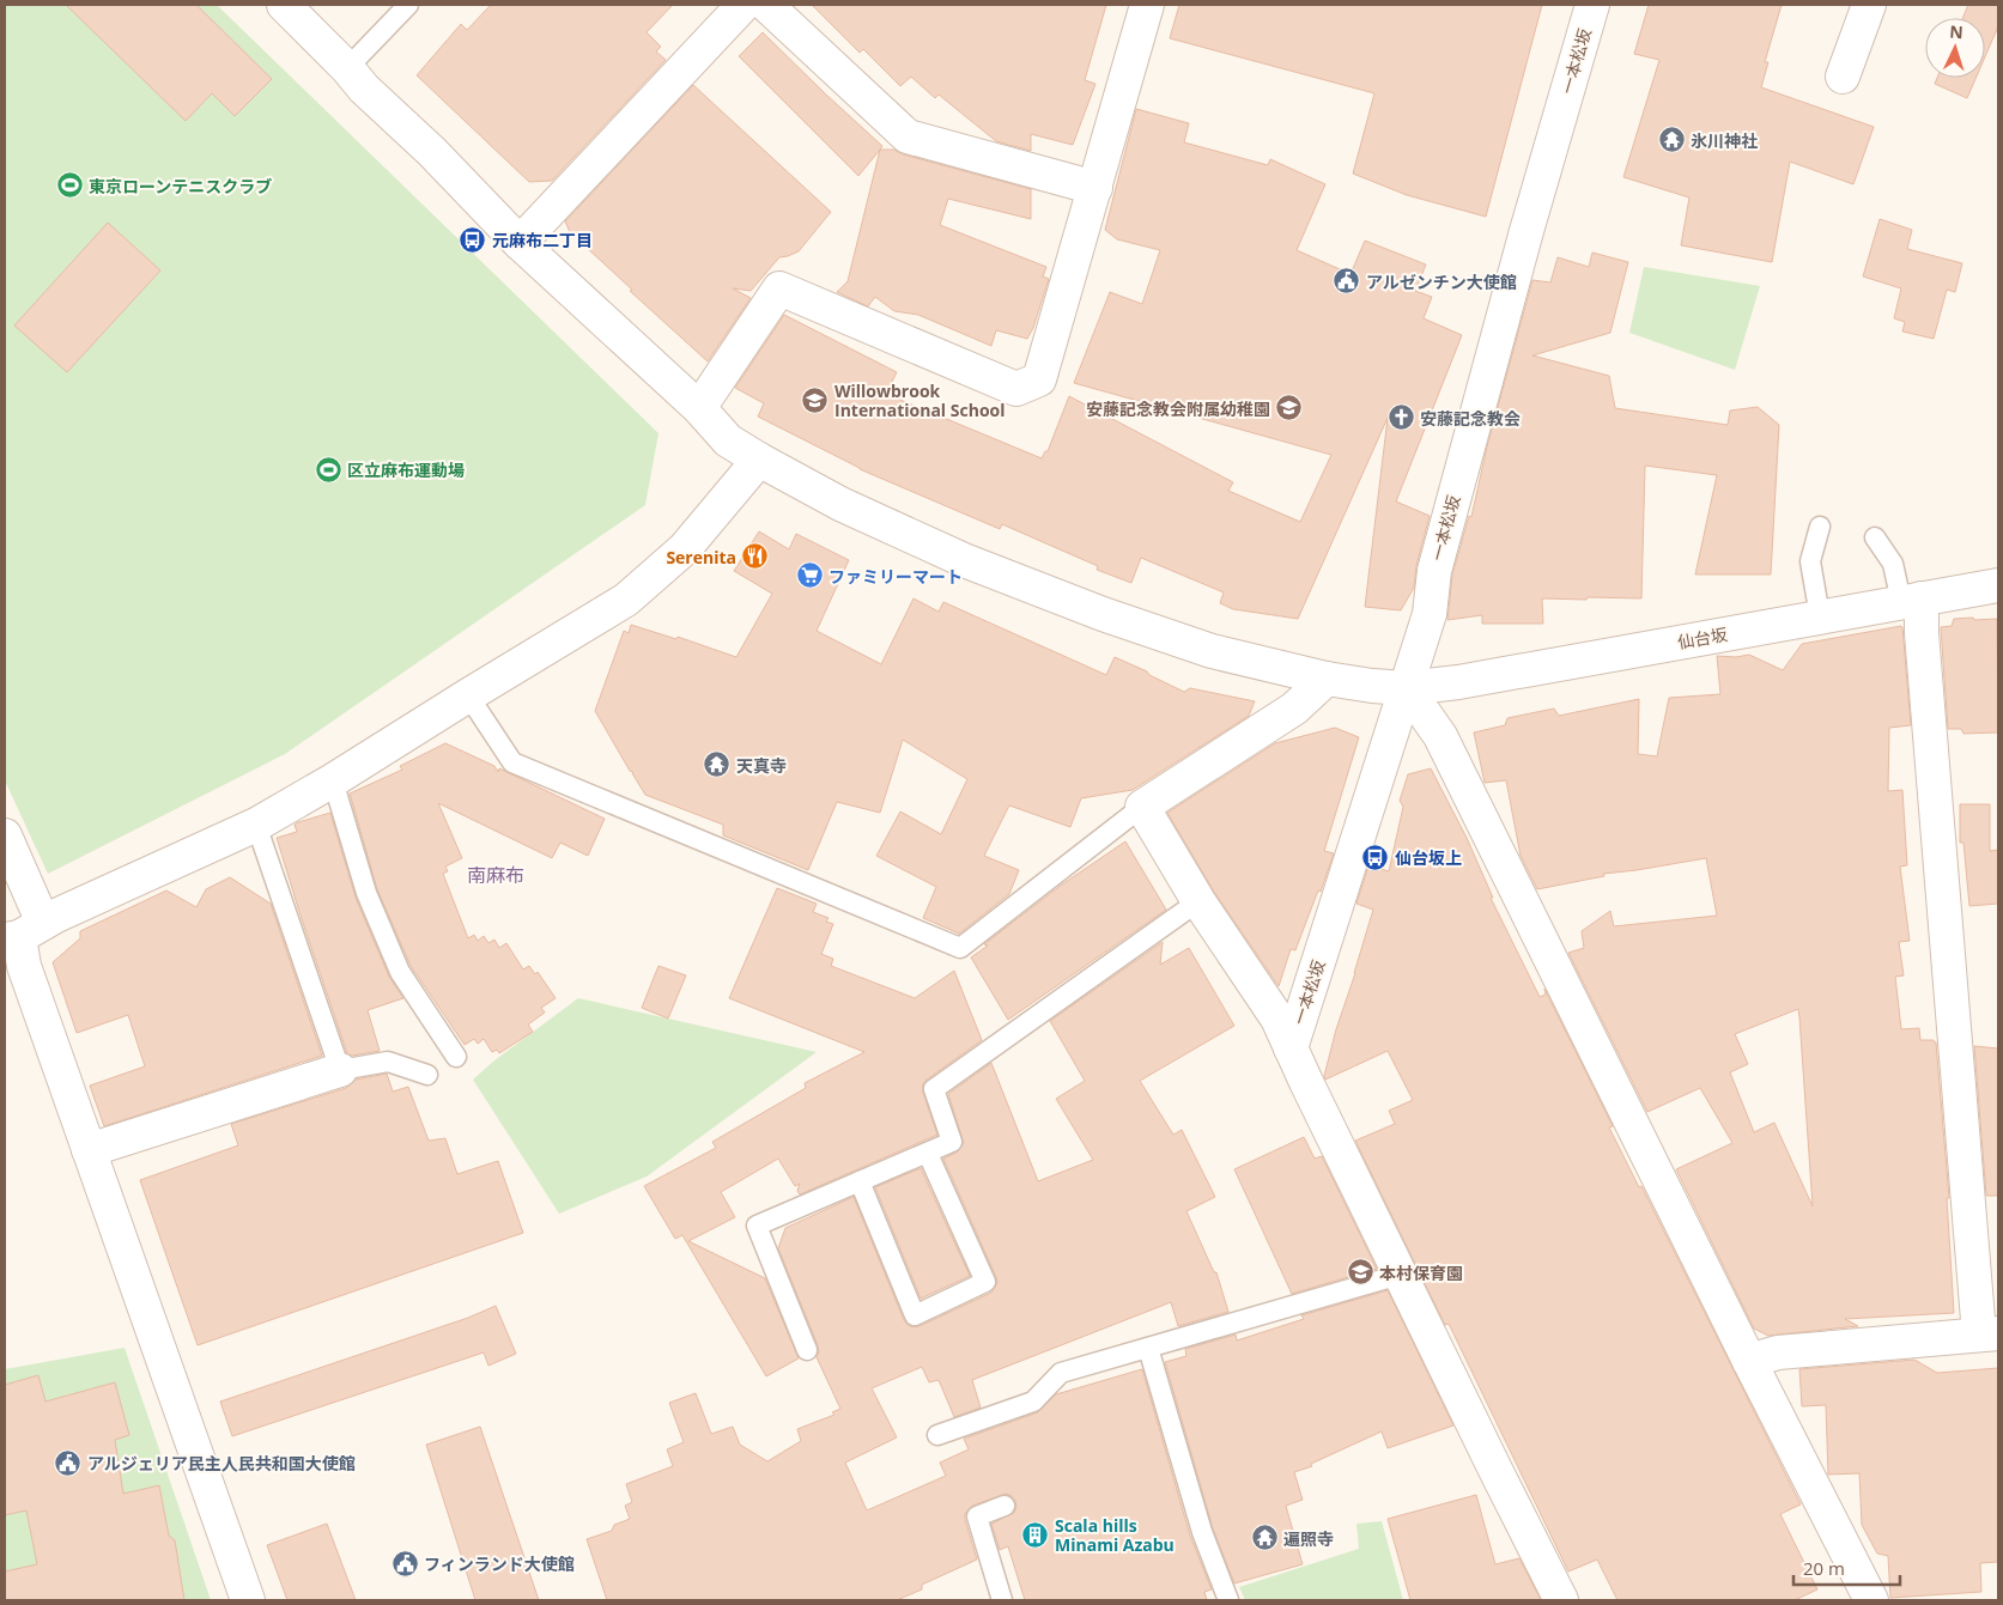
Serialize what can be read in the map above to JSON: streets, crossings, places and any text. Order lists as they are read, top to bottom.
{
  "streets": {
    "street": ["一本松坂", "仙台坂"]
  },
  "crossings": [
    ["一本松坂", "仙台坂"]
  ],
  "districts": ["南麻布"],
  "places": {
    "temple": ["氷川神社", "天真寺", "遍照寺"],
    "sports": ["東京ローンテニスクラブ", "区立麻布運動場"],
    "bus stop": ["元麻布二丁目", "仙台坂上"],
    "public building": ["アルゼンチン大使館", "アルジェリア民主人民共和国大使館", "フィンランド大使館"],
    "school or university": ["Willowbrook International School", "安藤記念教会附属幼稚園", "本村保育園"],
    "church": ["安藤記念教会"],
    "restaurant": ["Serenita"],
    "supermarket": ["ファミリーマート"],
    "building": ["Scala hills Minami Azabu"]
  },
  "scale_bar": "20 m",
  "north": "top"
}
